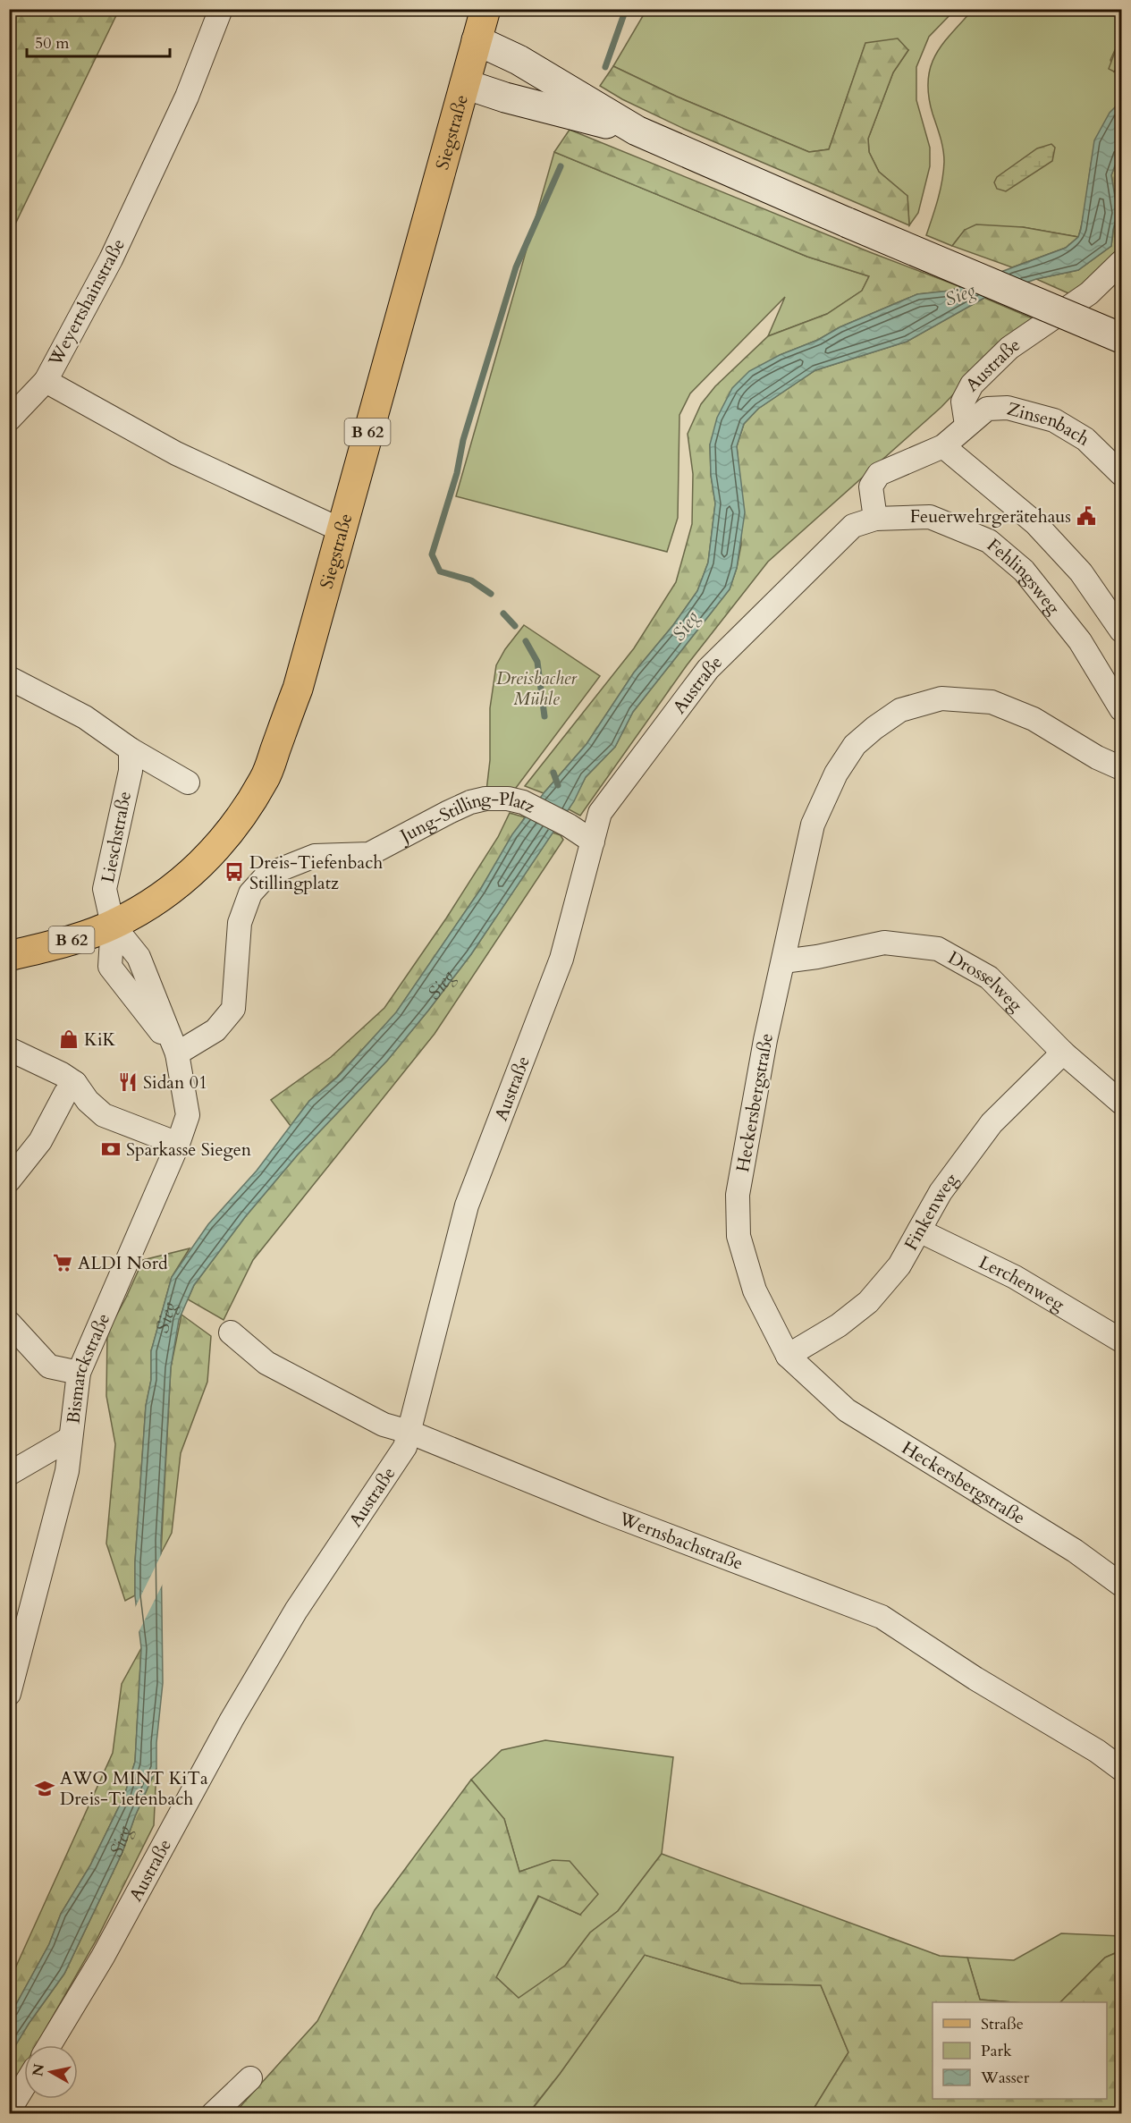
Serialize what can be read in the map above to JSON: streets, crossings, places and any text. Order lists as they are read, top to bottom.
{
  "streets": {
    "main road": ["Siegstraße", "B 62"],
    "street": [
      "Weyertshainstraße",
      "Austraße",
      "Zinsenbach",
      "Fehlingsweg",
      "Jung-Stilling-Platz",
      "Lieschstraße",
      "Drosselweg",
      "Heckersbergstraße",
      "Finkenweg",
      "Lerchenweg",
      "Bismarckstraße",
      "Wernsbachstraße"
    ]
  },
  "crossings": [
    ["Siegstraße", "Weyertshainstraße"],
    ["Siegstraße", "Lieschstraße"],
    ["Siegstraße", "Bismarckstraße"],
    ["Austraße", "Zinsenbach"],
    ["Austraße", "Fehlingsweg"],
    ["Austraße", "Jung-Stilling-Platz"],
    ["Austraße", "Wernsbachstraße"],
    ["Jung-Stilling-Platz", "Bismarckstraße"],
    ["Lieschstraße", "Bismarckstraße"],
    ["Drosselweg", "Heckersbergstraße"],
    ["Drosselweg", "Finkenweg"],
    ["Heckersbergstraße", "Finkenweg"],
    ["Finkenweg", "Lerchenweg"]
  ],
  "water": ["Sieg"],
  "parks": ["Dreisbacher Mühle"],
  "places": {
    "public building": ["Feuerwehrgerätehaus"],
    "bus stop": ["Dreis-Tiefenbach Stillingplatz"],
    "shop": ["KiK"],
    "restaurant": ["Sidan 01"],
    "bank": ["Sparkasse Siegen"],
    "supermarket": ["ALDI Nord"],
    "school or university": ["AWO MINT KiTa Dreis-Tiefenbach"]
  },
  "legend": ["Straße", "Park", "Wasser"],
  "scale_bar": "50 m",
  "north": "left"
}
